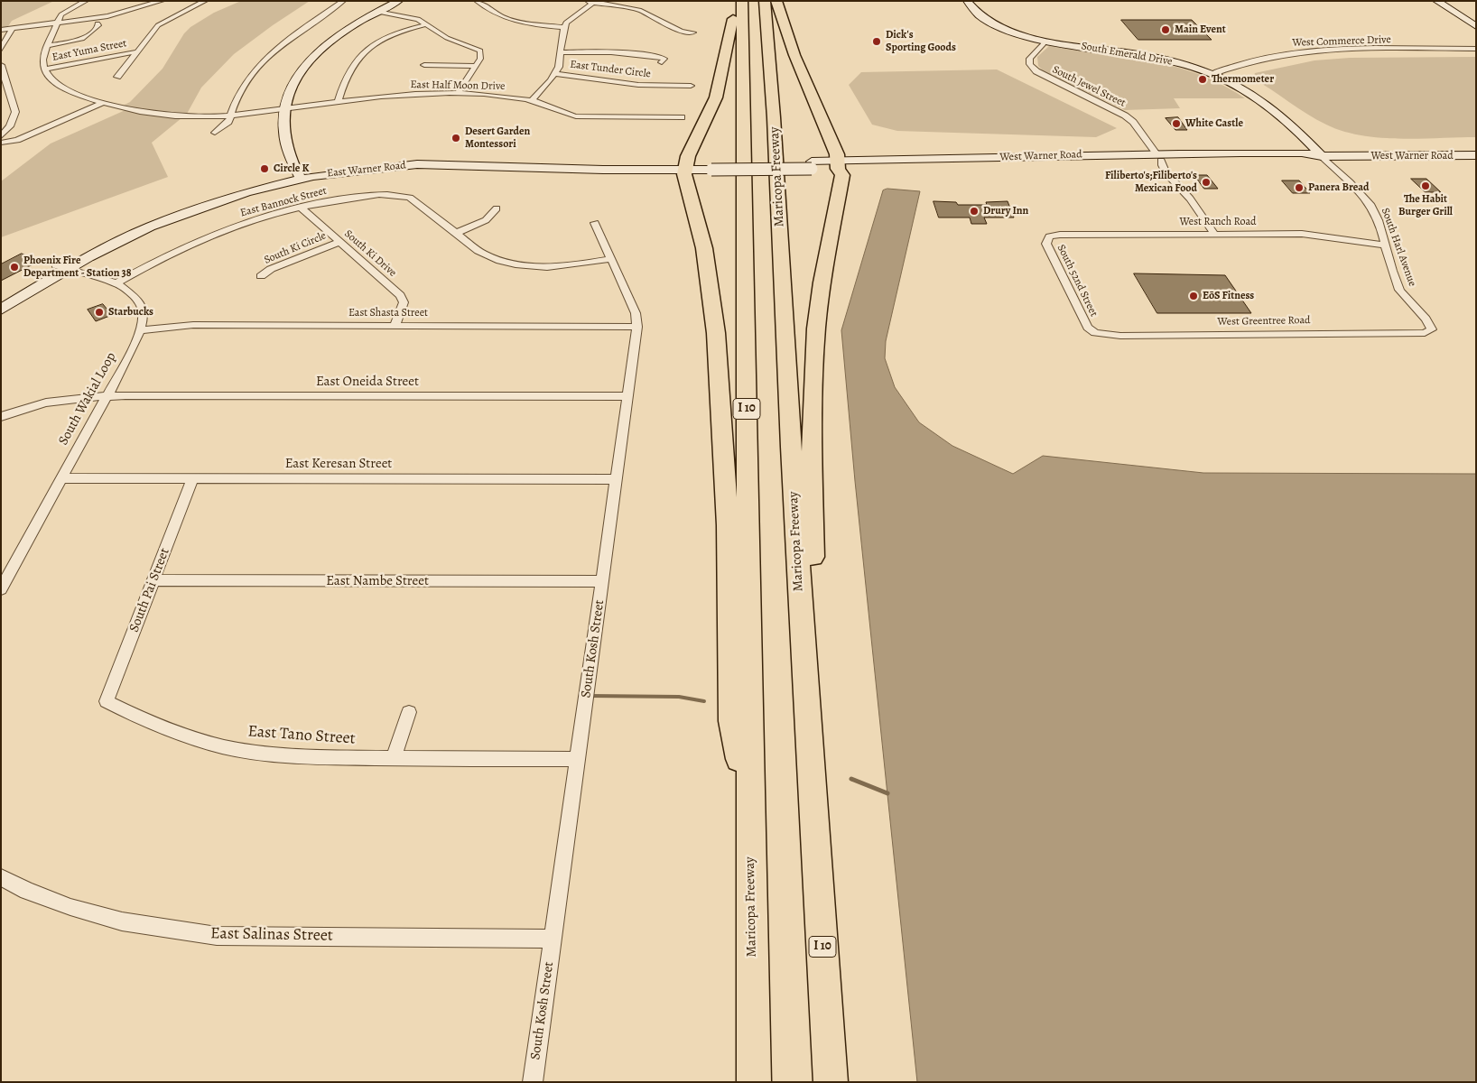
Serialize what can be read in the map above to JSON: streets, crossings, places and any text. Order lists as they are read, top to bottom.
{
  "streets": {
    "highway": ["Maricopa Freeway", "I 10"],
    "main road": ["South Emerald Drive", "West Warner Road", "East Warner Road"],
    "street": [
      "West Commerce Drive",
      "East Yuma Street",
      "East Tunder Circle",
      "East Half Moon Drive",
      "South Jewel Street",
      "East Bannock Street",
      "West Ranch Road",
      "South Harl Avenue",
      "South Ki Circle",
      "South Ki Drive",
      "South 52nd Street",
      "East Shasta Street",
      "West Greentree Road",
      "East Oneida Street",
      "South Wakial Loop",
      "East Keresan Street",
      "East Nambe Street",
      "South Pai Street",
      "South Kosh Street",
      "East Tano Street",
      "East Salinas Street"
    ]
  },
  "crossings": [
    ["West Commerce Drive", "South Emerald Drive"],
    ["East Yuma Street", "East Half Moon Drive"],
    ["South Emerald Drive", "South Jewel Street"],
    ["South Emerald Drive", "West Warner Road"],
    ["South Emerald Drive", "South Harl Avenue"],
    ["South Jewel Street", "West Warner Road"],
    ["West Warner Road", "East Warner Road"],
    ["West Warner Road", "South Harl Avenue"],
    ["East Warner Road", "South Wakial Loop"],
    ["East Bannock Street", "South Ki Drive"],
    ["East Bannock Street", "South Wakial Loop"],
    ["East Bannock Street", "South Kosh Street"],
    ["West Ranch Road", "South Harl Avenue"],
    ["West Ranch Road", "South 52nd Street"],
    ["South Harl Avenue", "West Greentree Road"],
    ["South Ki Circle", "South Ki Drive"],
    ["South Ki Drive", "East Shasta Street"],
    ["South 52nd Street", "West Greentree Road"],
    ["East Shasta Street", "South Wakial Loop"],
    ["East Shasta Street", "South Kosh Street"],
    ["East Oneida Street", "South Wakial Loop"],
    ["East Oneida Street", "South Kosh Street"],
    ["South Wakial Loop", "East Keresan Street"],
    ["East Keresan Street", "South Pai Street"],
    ["East Keresan Street", "South Kosh Street"],
    ["East Nambe Street", "South Pai Street"],
    ["East Nambe Street", "South Kosh Street"],
    ["South Pai Street", "East Tano Street"],
    ["South Kosh Street", "East Tano Street"],
    ["South Kosh Street", "East Salinas Street"]
  ],
  "places": [
    "Main Event",
    "Dick's Sporting Goods",
    "Thermometer",
    "White Castle",
    "Desert Garden Montessori",
    "Circle K",
    "Filiberto's;Filiberto's Mexican Food",
    "The Habit Burger Grill",
    "Panera Bread",
    "Drury Inn",
    "Phoenix Fire Department - Station 38",
    "EōS Fitness",
    "Starbucks"
  ]
}
